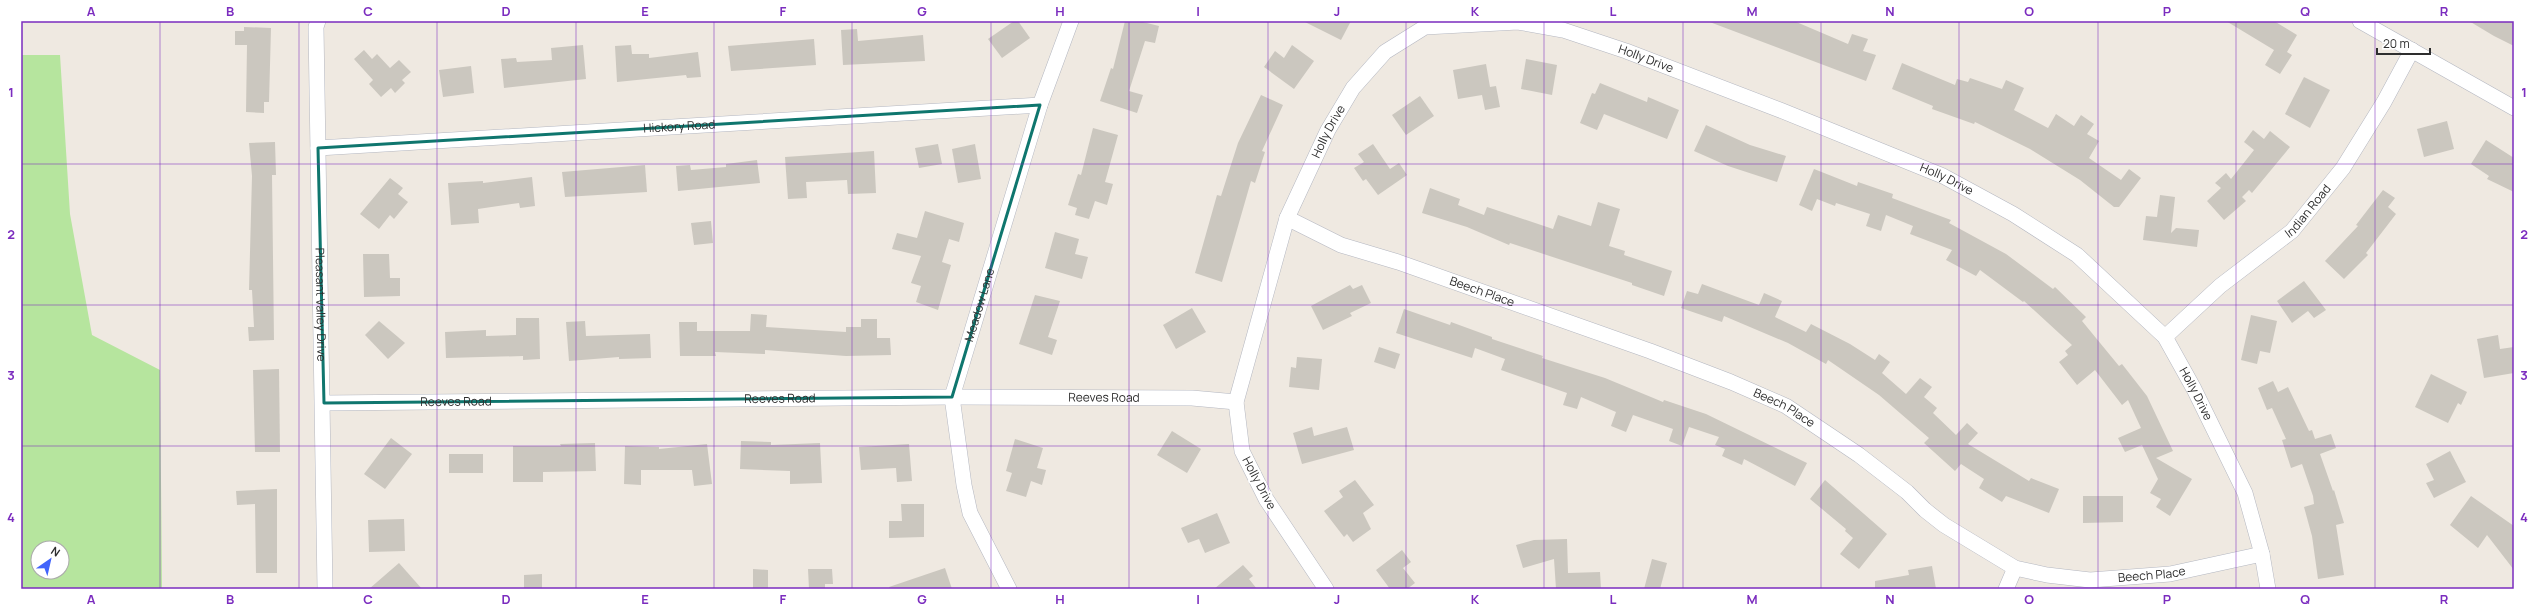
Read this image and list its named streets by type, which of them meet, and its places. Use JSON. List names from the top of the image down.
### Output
{
  "streets": {
    "street": [
      "Holly Drive",
      "Hickory Road",
      "Indian Road",
      "Beech Place",
      "Pleasant Valley Drive",
      "Meadow Lane",
      "Reeves Road"
    ]
  },
  "crossings": [
    ["Holly Drive", "Indian Road"],
    ["Holly Drive", "Beech Place"],
    ["Holly Drive", "Reeves Road"],
    ["Hickory Road", "Pleasant Valley Drive"],
    ["Hickory Road", "Meadow Lane"],
    ["Pleasant Valley Drive", "Reeves Road"],
    ["Meadow Lane", "Reeves Road"]
  ],
  "scale_bar": "20 m",
  "north": "top right",
  "grid": {
    "columns": [
      "A",
      "B",
      "C",
      "D",
      "E",
      "F",
      "G",
      "H",
      "I",
      "J",
      "K",
      "L",
      "M",
      "N",
      "O",
      "P",
      "Q",
      "R"
    ],
    "rows": [
      "1",
      "2",
      "3",
      "4"
    ]
  }
}
